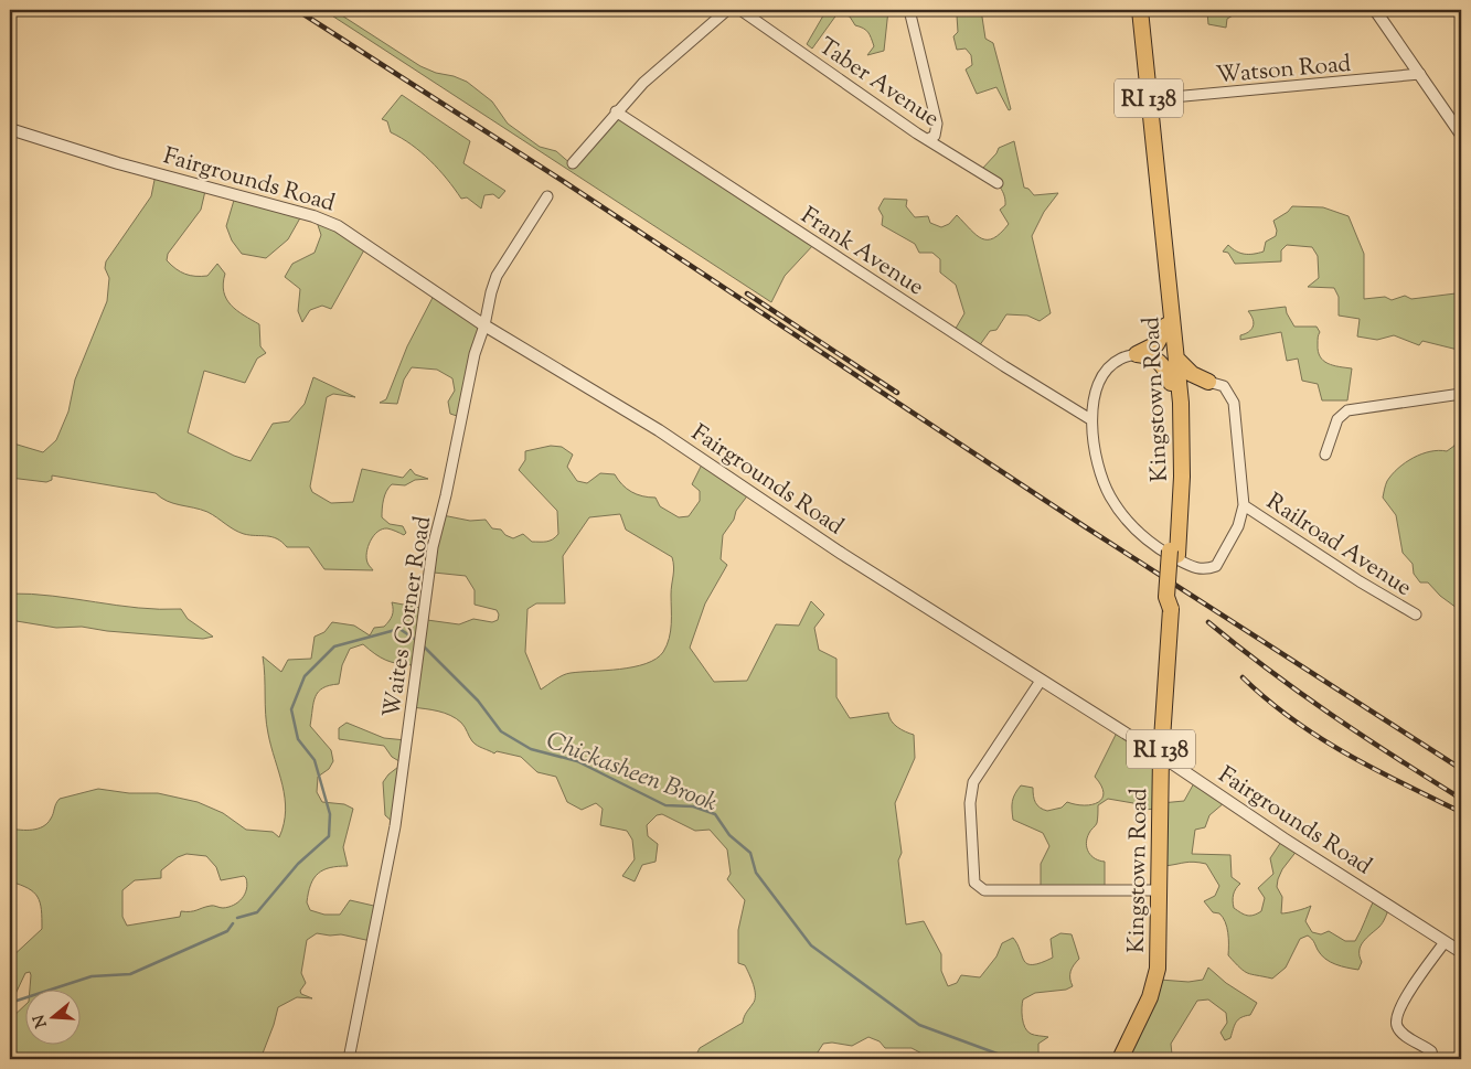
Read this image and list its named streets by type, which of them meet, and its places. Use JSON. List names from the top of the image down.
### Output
{
  "streets": {
    "main road": ["RI 138", "Kingstown Road"],
    "street": [
      "Watson Road",
      "Taber Avenue",
      "Fairgrounds Road",
      "Frank Avenue",
      "Railroad Avenue",
      "Waites Corner Road"
    ]
  },
  "crossings": [
    ["Watson Road", "Kingstown Road"],
    ["Fairgrounds Road", "Kingstown Road"],
    ["Fairgrounds Road", "Waites Corner Road"]
  ],
  "water": ["Chickasheen Brook"],
  "north": "left"
}
